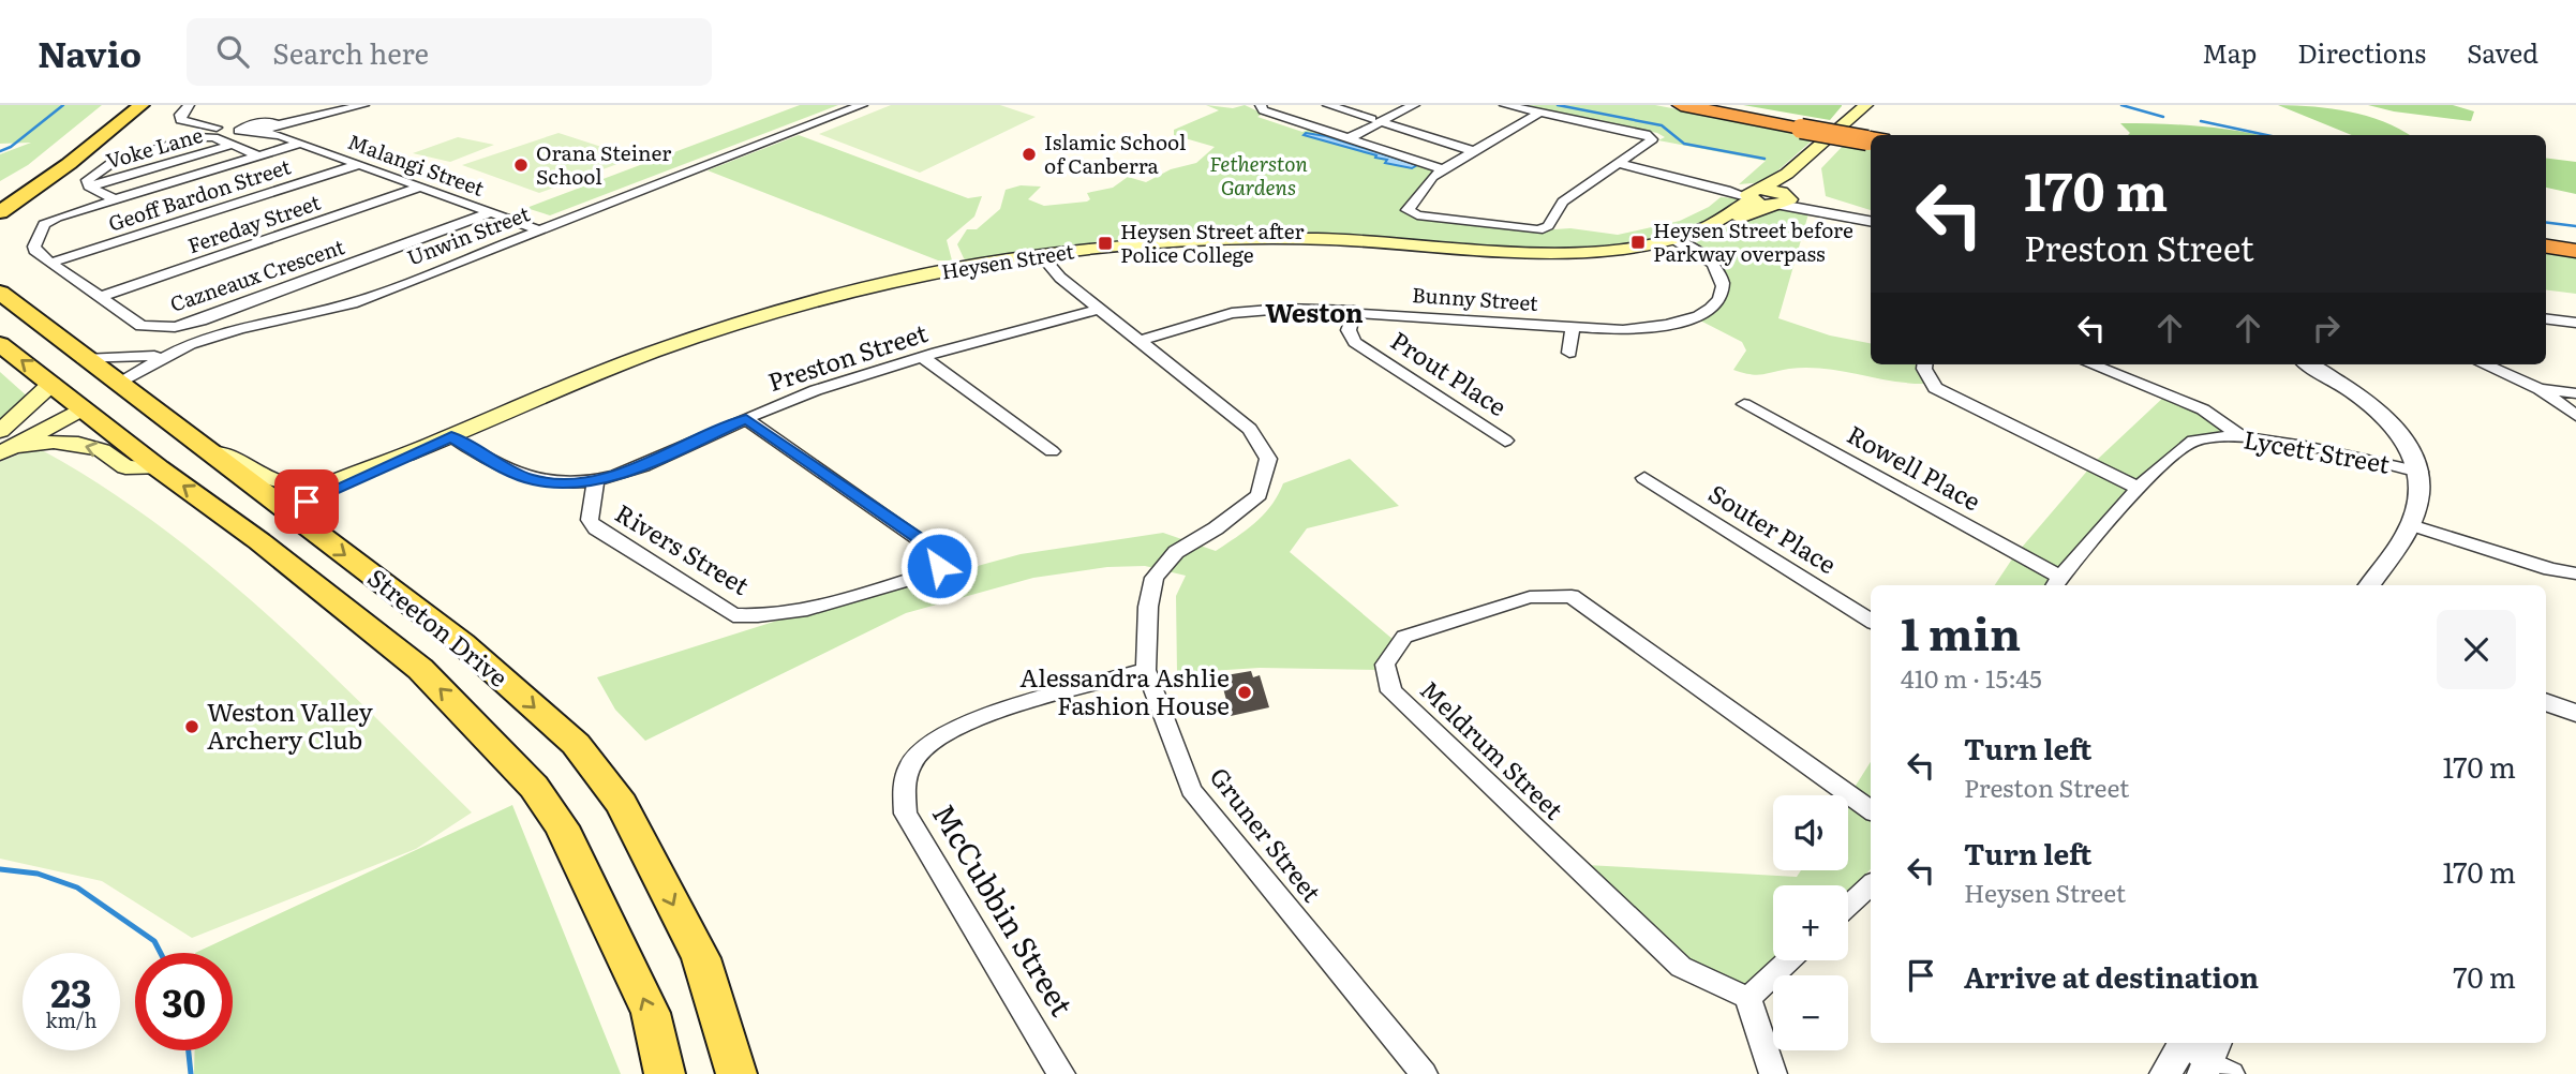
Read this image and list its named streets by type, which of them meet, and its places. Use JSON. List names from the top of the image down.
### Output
{
  "streets": {
    "main road": ["Heysen Street", "Streeton Drive"],
    "street": [
      "Voke Lane",
      "Malangi Street",
      "Geoff Bardon Street",
      "Fereday Street",
      "Unwin Street",
      "Cazneaux Crescent",
      "Bunny Street",
      "Preston Street",
      "Prout Place",
      "Lycett Street",
      "Rowell Place",
      "Souter Place",
      "Rivers Street",
      "Meldrum Street",
      "Gruner Street",
      "McCubbin Street"
    ]
  },
  "crossings": [
    ["Malangi Street", "Geoff Bardon Street"],
    ["Malangi Street", "Fereday Street"],
    ["Malangi Street", "Unwin Street"],
    ["Malangi Street", "Cazneaux Crescent"],
    ["Geoff Bardon Street", "Cazneaux Crescent"],
    ["Fereday Street", "Cazneaux Crescent"],
    ["Unwin Street", "Streeton Drive"],
    ["Heysen Street", "Bunny Street"],
    ["Heysen Street", "Preston Street"],
    ["Heysen Street", "Streeton Drive"],
    ["Heysen Street", "Gruner Street"],
    ["Bunny Street", "Prout Place"],
    ["Bunny Street", "Gruner Street"],
    ["Preston Street", "Rivers Street"],
    ["Preston Street", "Gruner Street"],
    ["Lycett Street", "Rowell Place"],
    ["Gruner Street", "McCubbin Street"]
  ],
  "districts": ["Weston"],
  "parks": ["Fetherston Gardens"],
  "places": {
    "other": [
      "Islamic School of Canberra",
      "Orana Steiner School",
      "Alessandra Ashlie Fashion House",
      "Weston Valley Archery Club"
    ],
    "transit": ["Heysen Street before Parkway overpass", "Heysen Street after Police College"]
  },
  "page": {
    "header": "Navio",
    "search": "Search here",
    "nav": ["Map", "Directions", "Saved"],
    "turn": ["170 m", "Preston Street"],
    "heading": ["1 min", "410 m · 15:45"],
    "list": [
      {
        "name": "Turn left",
        "note": "Preston Street",
        "value": "170 m"
      },
      {
        "name": "Turn left",
        "note": "Heysen Street",
        "value": "170 m"
      },
      {
        "name": "Arrive at destination",
        "value": "70 m"
      }
    ],
    "map_buttons": ["+", "−"],
    "speed": "23 km/h",
    "limit": "30"
  }
}
